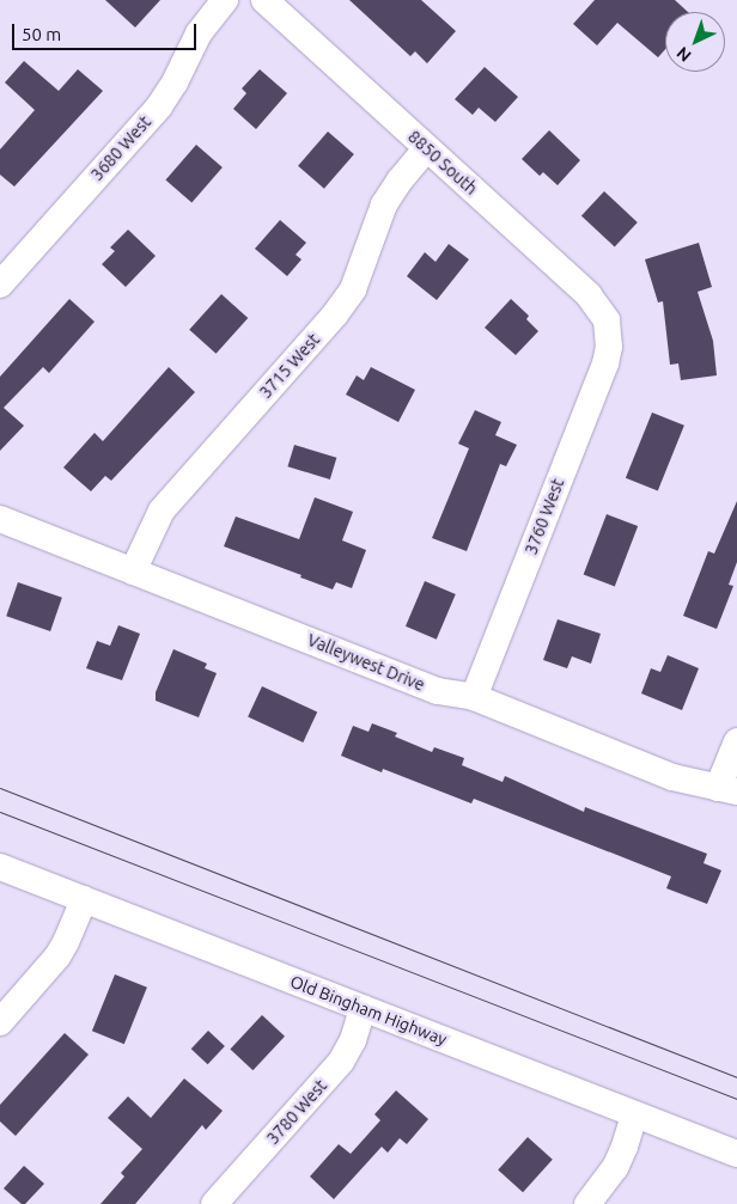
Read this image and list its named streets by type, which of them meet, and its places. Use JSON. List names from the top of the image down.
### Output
{
  "streets": {
    "street": [
      "3680 West",
      "8850 South",
      "3715 West",
      "3760 West",
      "Valleywest Drive",
      "Old Bingham Highway",
      "3780 West"
    ]
  },
  "crossings": [
    ["8850 South", "3715 West"],
    ["8850 South", "3760 West"],
    ["3715 West", "Valleywest Drive"],
    ["3760 West", "Valleywest Drive"],
    ["Old Bingham Highway", "3780 West"]
  ],
  "scale_bar": "50 m",
  "north": "bottom left"
}
